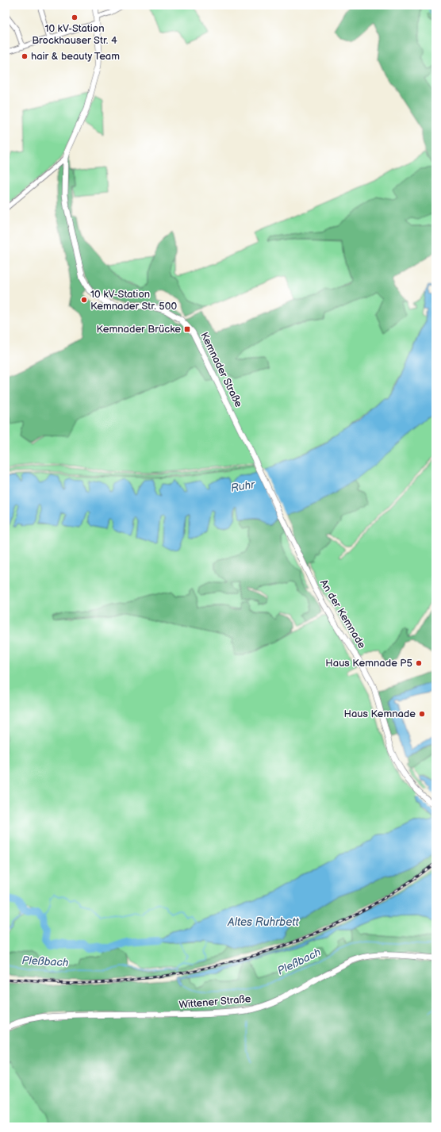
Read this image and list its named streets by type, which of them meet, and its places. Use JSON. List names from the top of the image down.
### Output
{
  "streets": {
    "main road": ["Kemnader Straße", "An der Kemnade", "Wittener Straße"]
  },
  "crossings": [
    ["Kemnader Straße", "An der Kemnade"]
  ],
  "water": ["Ruhr", "Altes Ruhrbett", "Pleßbach"],
  "places": {
    "other": [
      "10 kV-Station Brockhauser Str. 4",
      "hair & beauty Team",
      "10 kV-Station Kemnader Str. 500",
      "Haus Kemnade P5",
      "Haus Kemnade"
    ],
    "transit": ["Kemnader Brücke"]
  }
}
